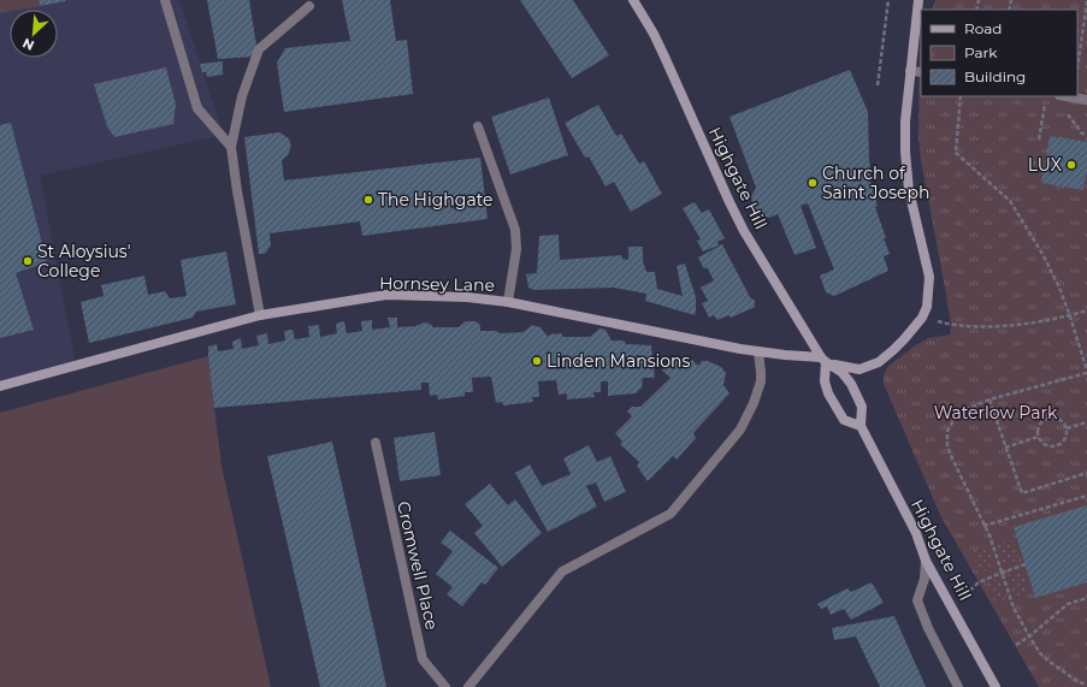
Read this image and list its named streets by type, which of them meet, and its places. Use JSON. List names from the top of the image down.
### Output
{
  "streets": {
    "main road": ["Highgate Hill", "Hornsey Lane"],
    "street": ["Cromwell Place"]
  },
  "crossings": [
    ["Highgate Hill", "Hornsey Lane"]
  ],
  "parks": ["Waterlow Park"],
  "places": [
    "LUX",
    "Church of Saint Joseph",
    "The Highgate",
    "St Aloysius' College",
    "Linden Mansions"
  ],
  "legend": ["Road", "Park", "Building"],
  "north": "bottom left"
}
